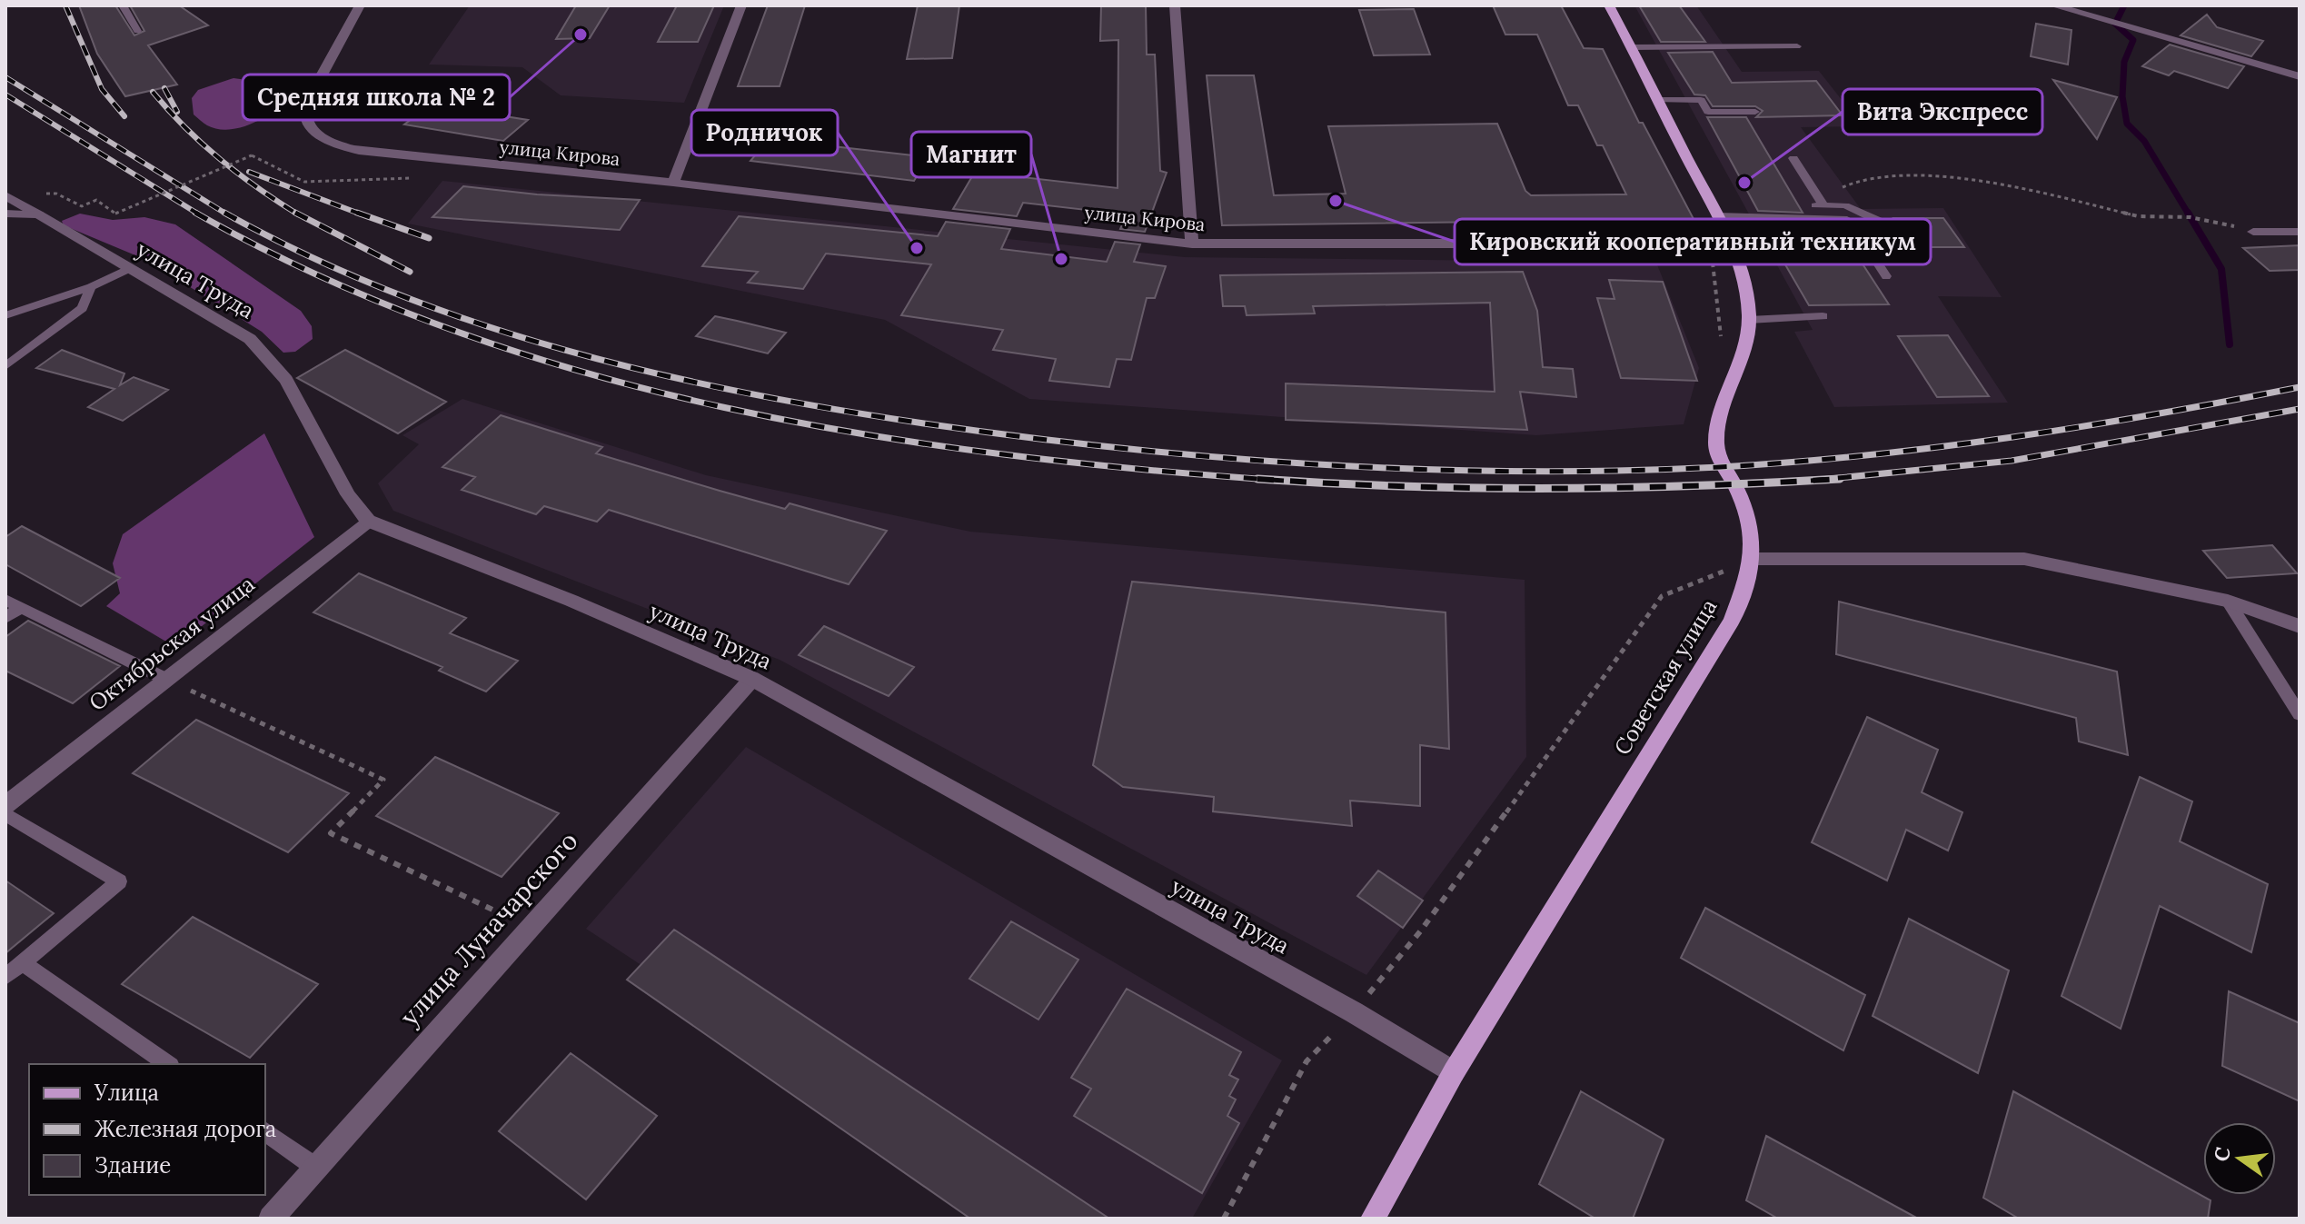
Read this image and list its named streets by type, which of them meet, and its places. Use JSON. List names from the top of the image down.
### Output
{
  "streets": {
    "main road": ["Советская улица"],
    "street": [
      "улица Кирова",
      "улица Труда",
      "Октябрьская улица",
      "улица Луначарского"
    ]
  },
  "crossings": [
    ["улица Кирова", "Советская улица"],
    ["улица Труда", "Октябрьская улица"],
    ["улица Труда", "Советская улица"],
    ["улица Труда", "улица Луначарского"]
  ],
  "places": [
    "Средняя школа № 2",
    "Вита Экспресс",
    "Кировский кооперативный техникум",
    "Родничок",
    "Магнит"
  ],
  "legend": ["Улица", "Железная дорога", "Здание"],
  "north": "left"
}
